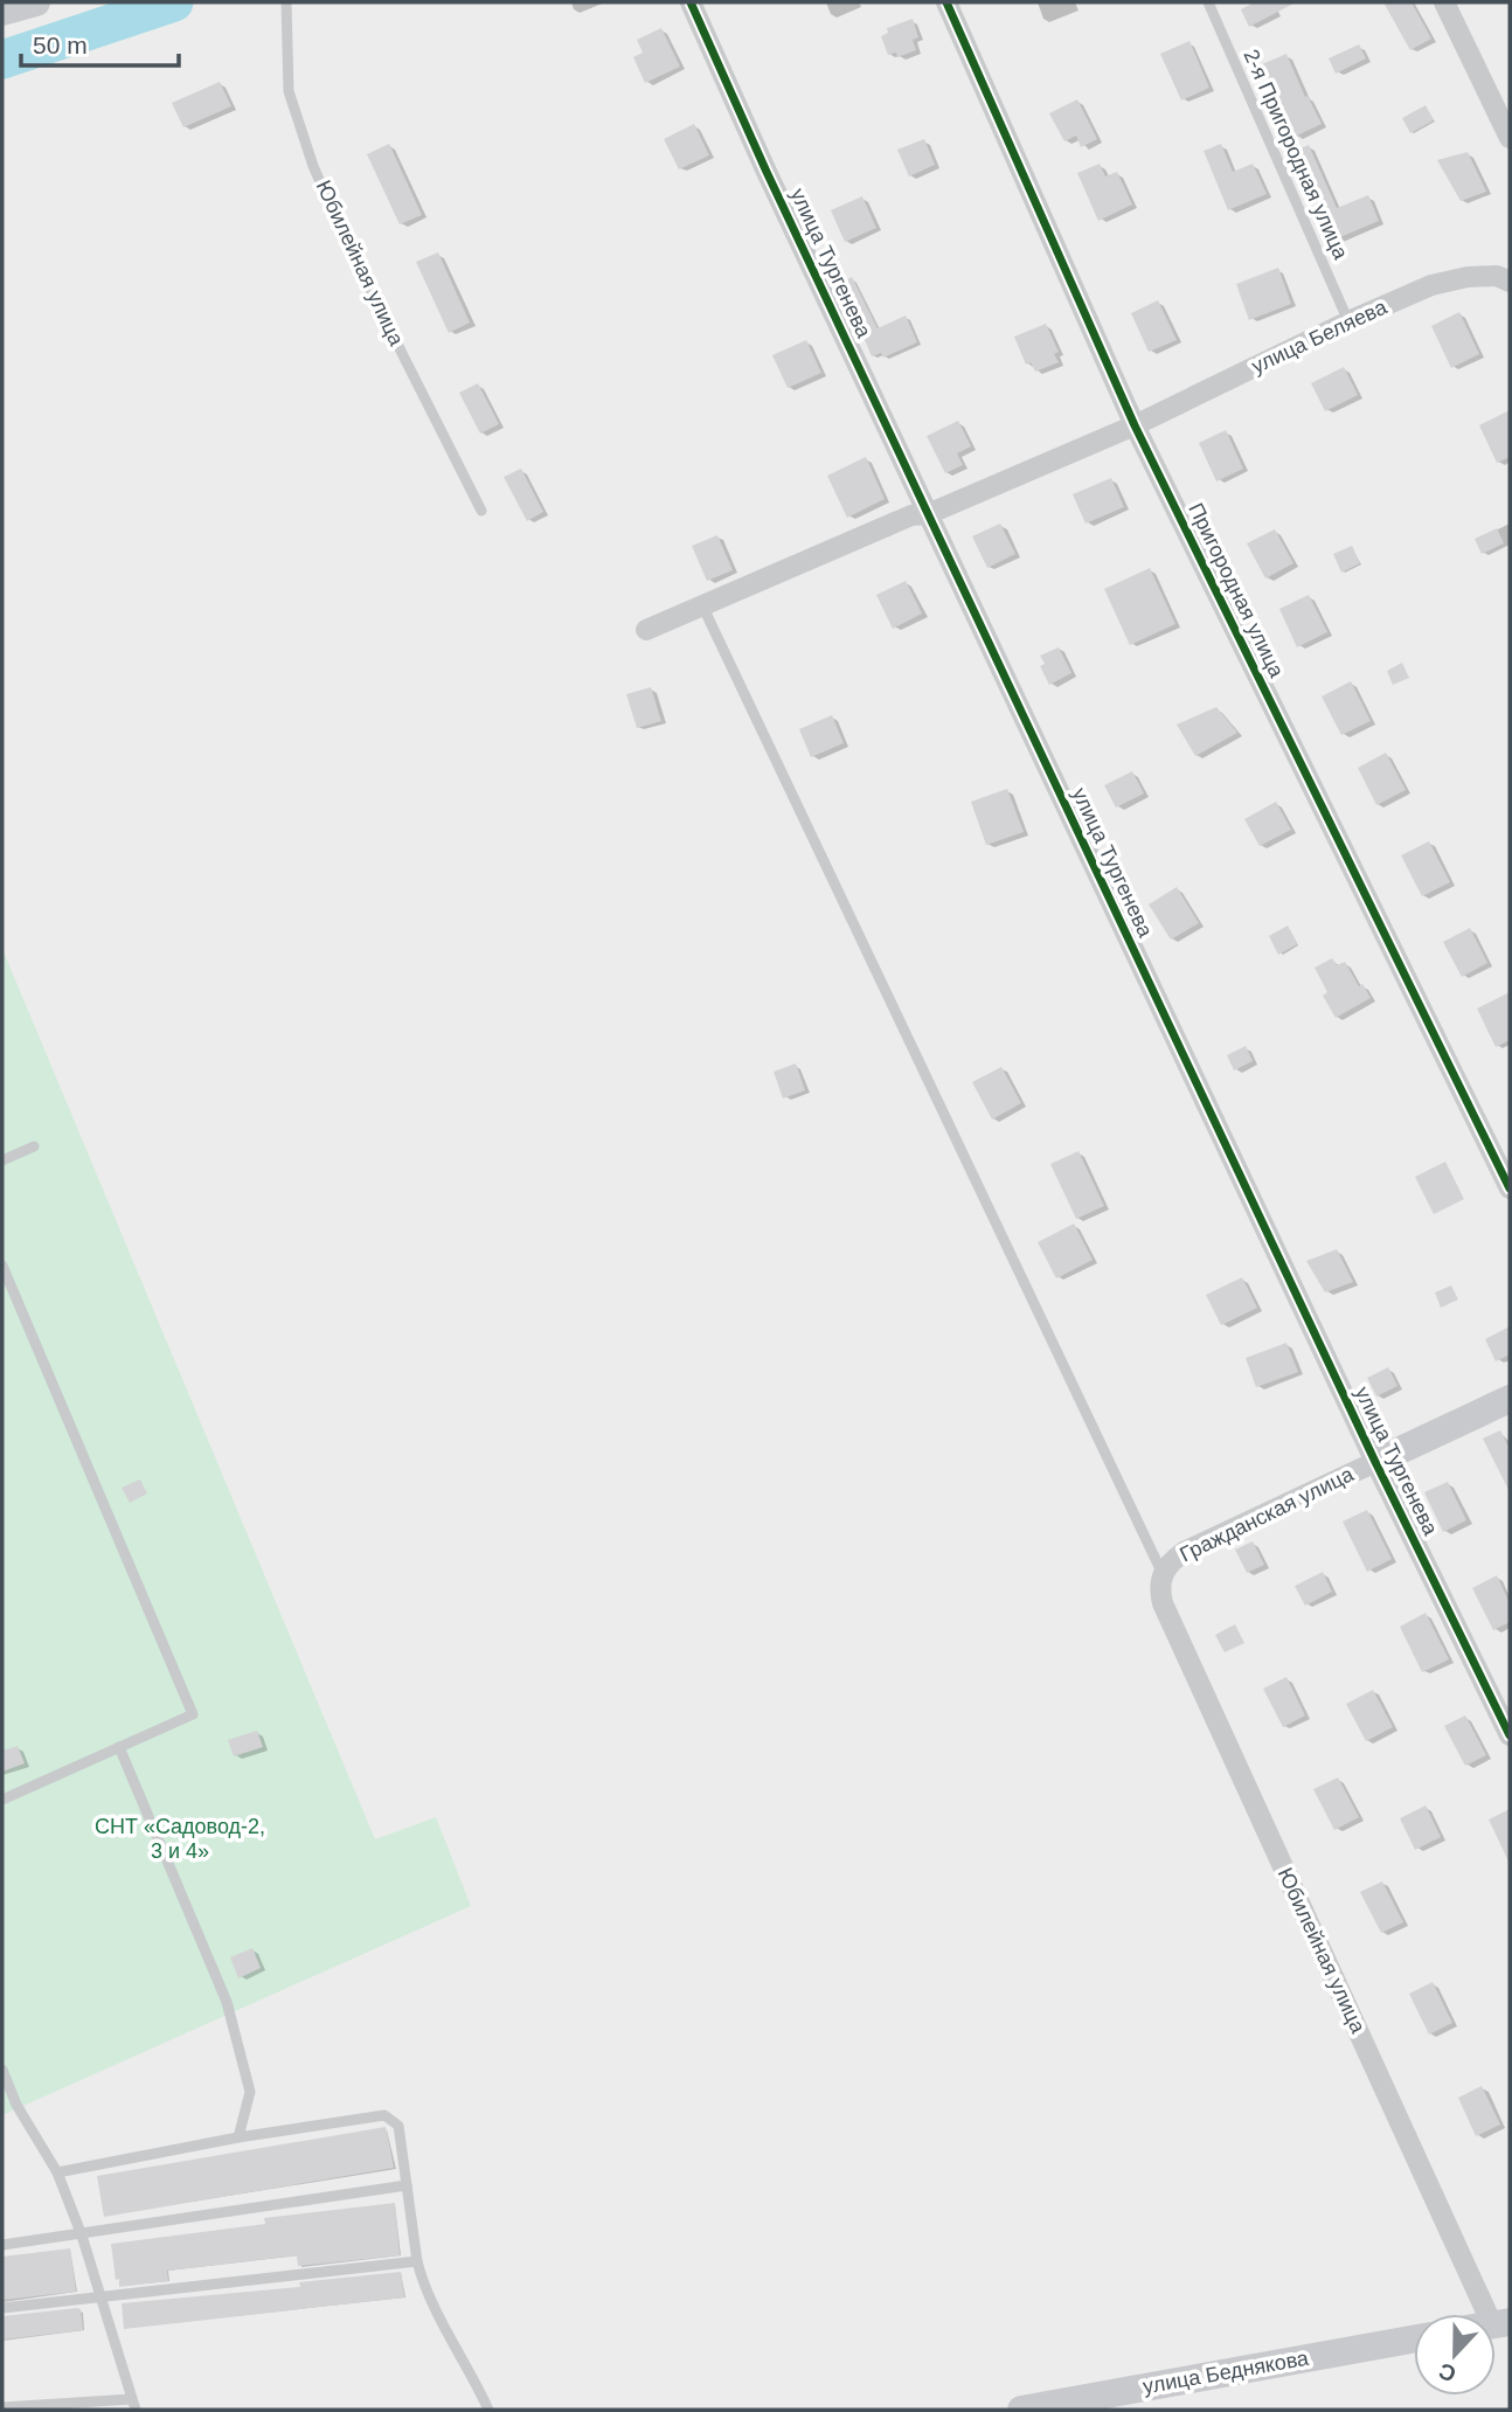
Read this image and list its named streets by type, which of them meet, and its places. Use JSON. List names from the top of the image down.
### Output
{
  "streets": {
    "street": [
      "Юбилейная улица",
      "улица Тургенева",
      "улица Беляева",
      "Пригородная улица",
      "Гражданская улица",
      "улица Беднякова"
    ],
    "lane": ["2-я Пригородная улица"]
  },
  "crossings": [
    ["2-я Пригородная улица", "улица Беляева"],
    ["Юбилейная улица", "Гражданская улица"],
    ["улица Тургенева", "улица Беляева"],
    ["улица Тургенева", "Гражданская улица"],
    ["улица Беляева", "Пригородная улица"]
  ],
  "parks": ["СНТ «Садовод-2, 3 и 4»"],
  "scale_bar": "50 m",
  "north": "bottom"
}
